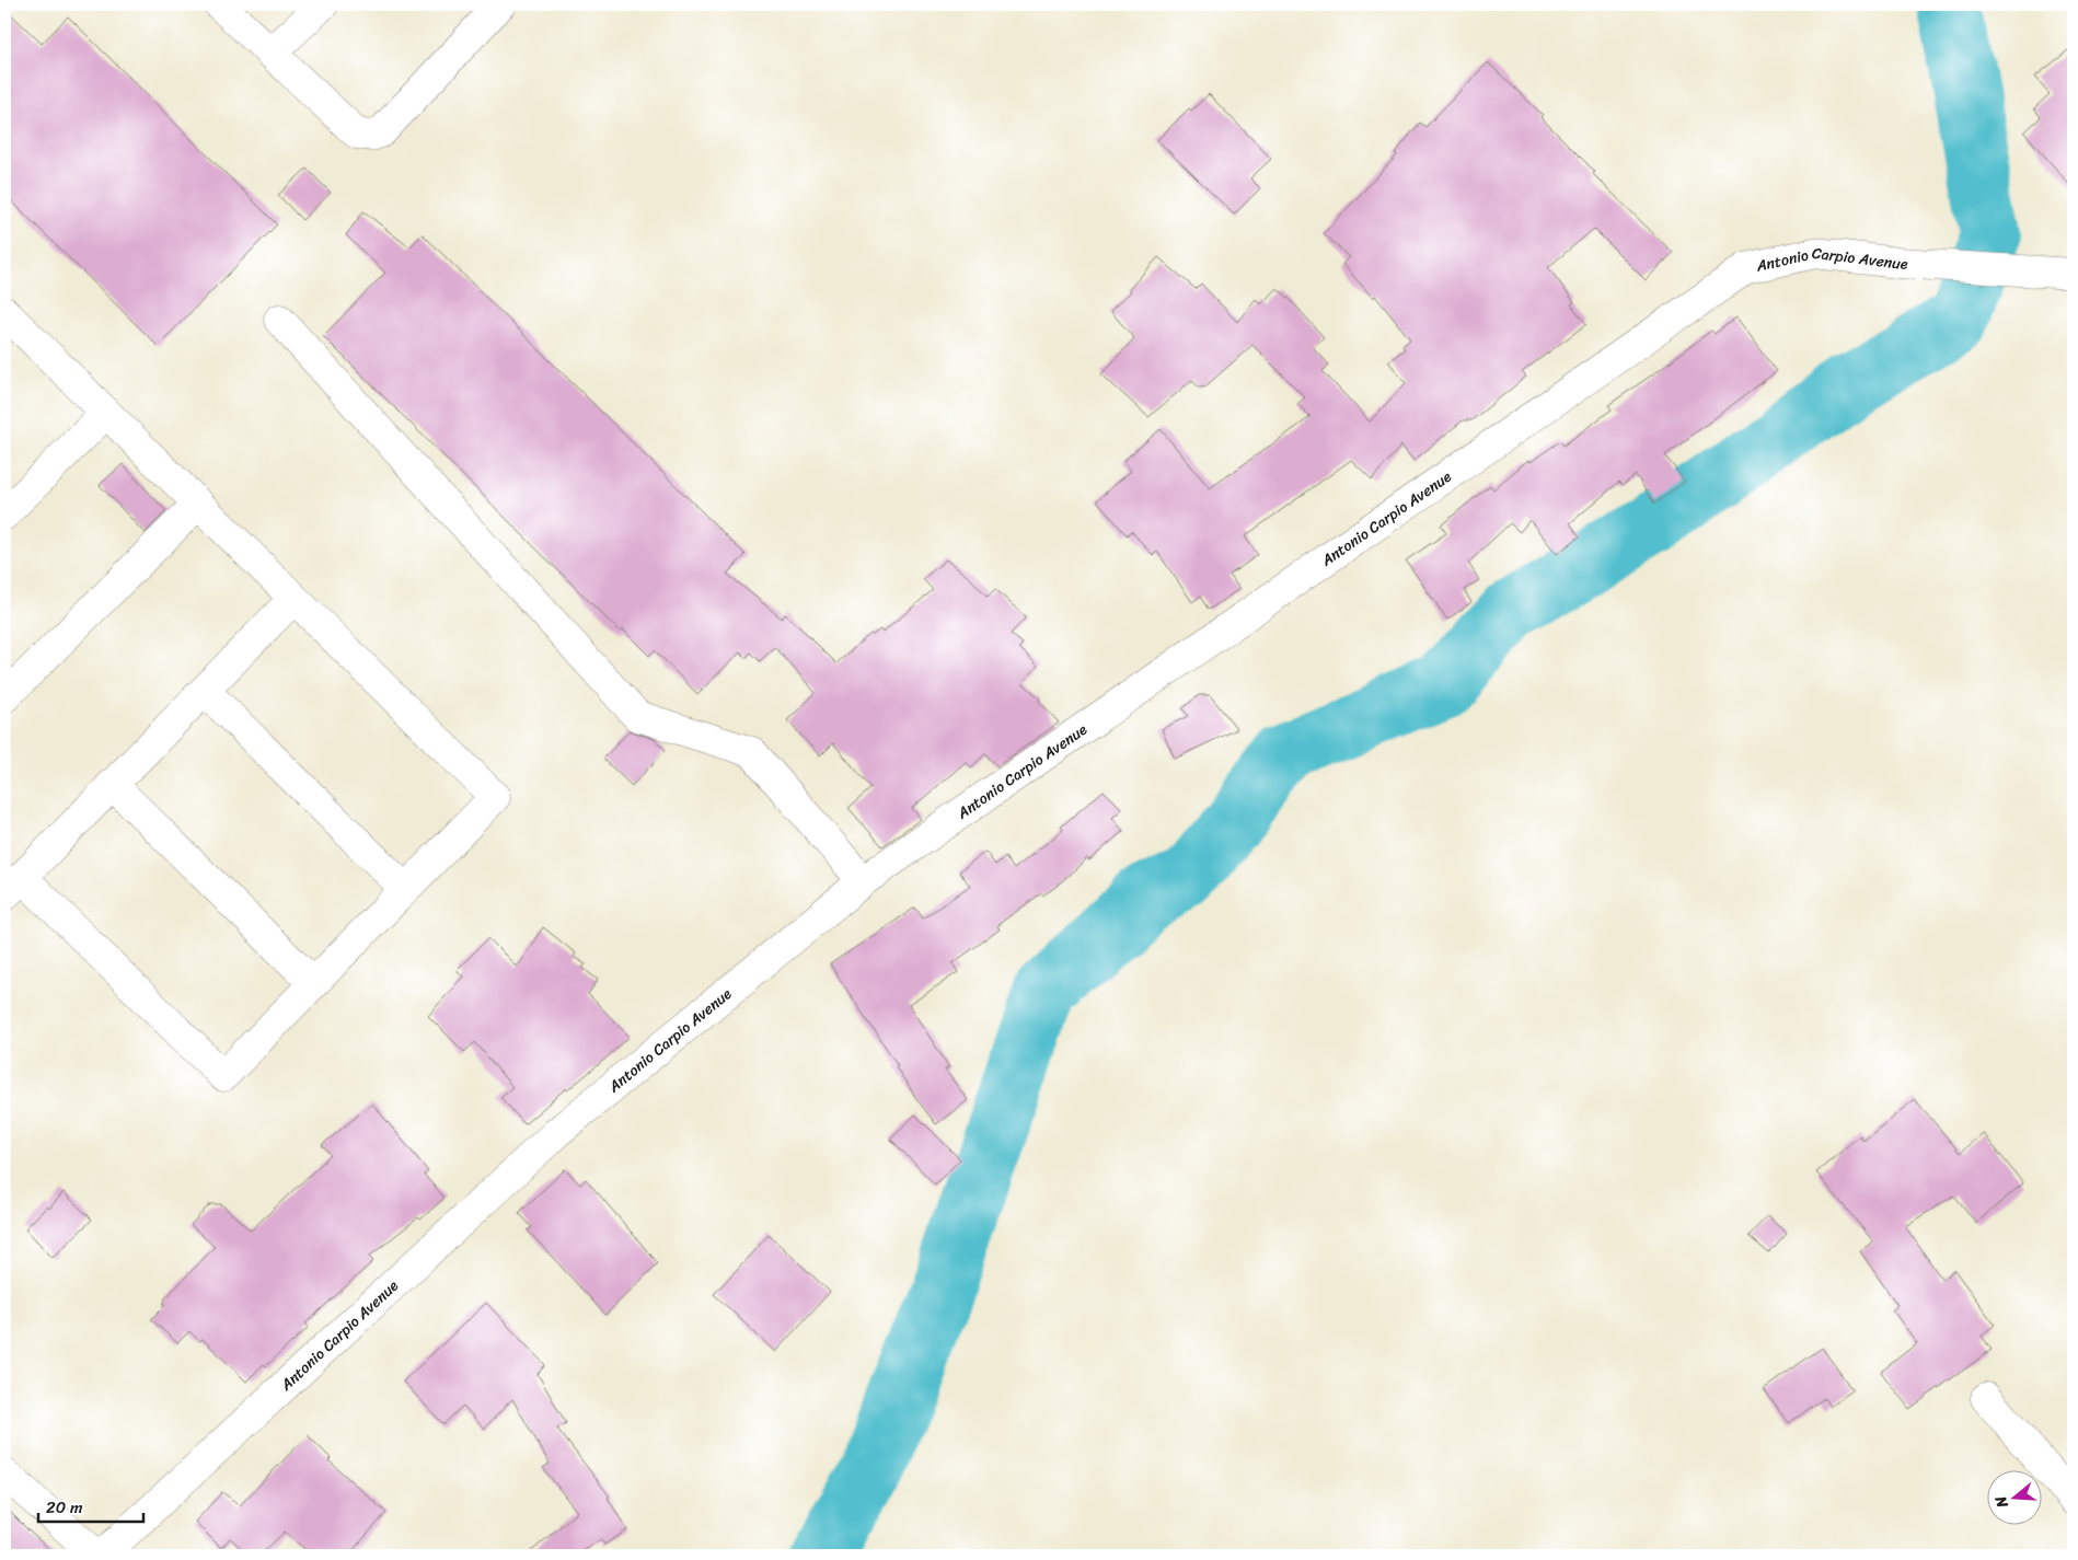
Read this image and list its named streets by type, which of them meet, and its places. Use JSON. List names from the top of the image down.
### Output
{
  "streets": {
    "street": ["Antonio Carpio Avenue"]
  },
  "scale_bar": "20 m",
  "north": "left"
}
